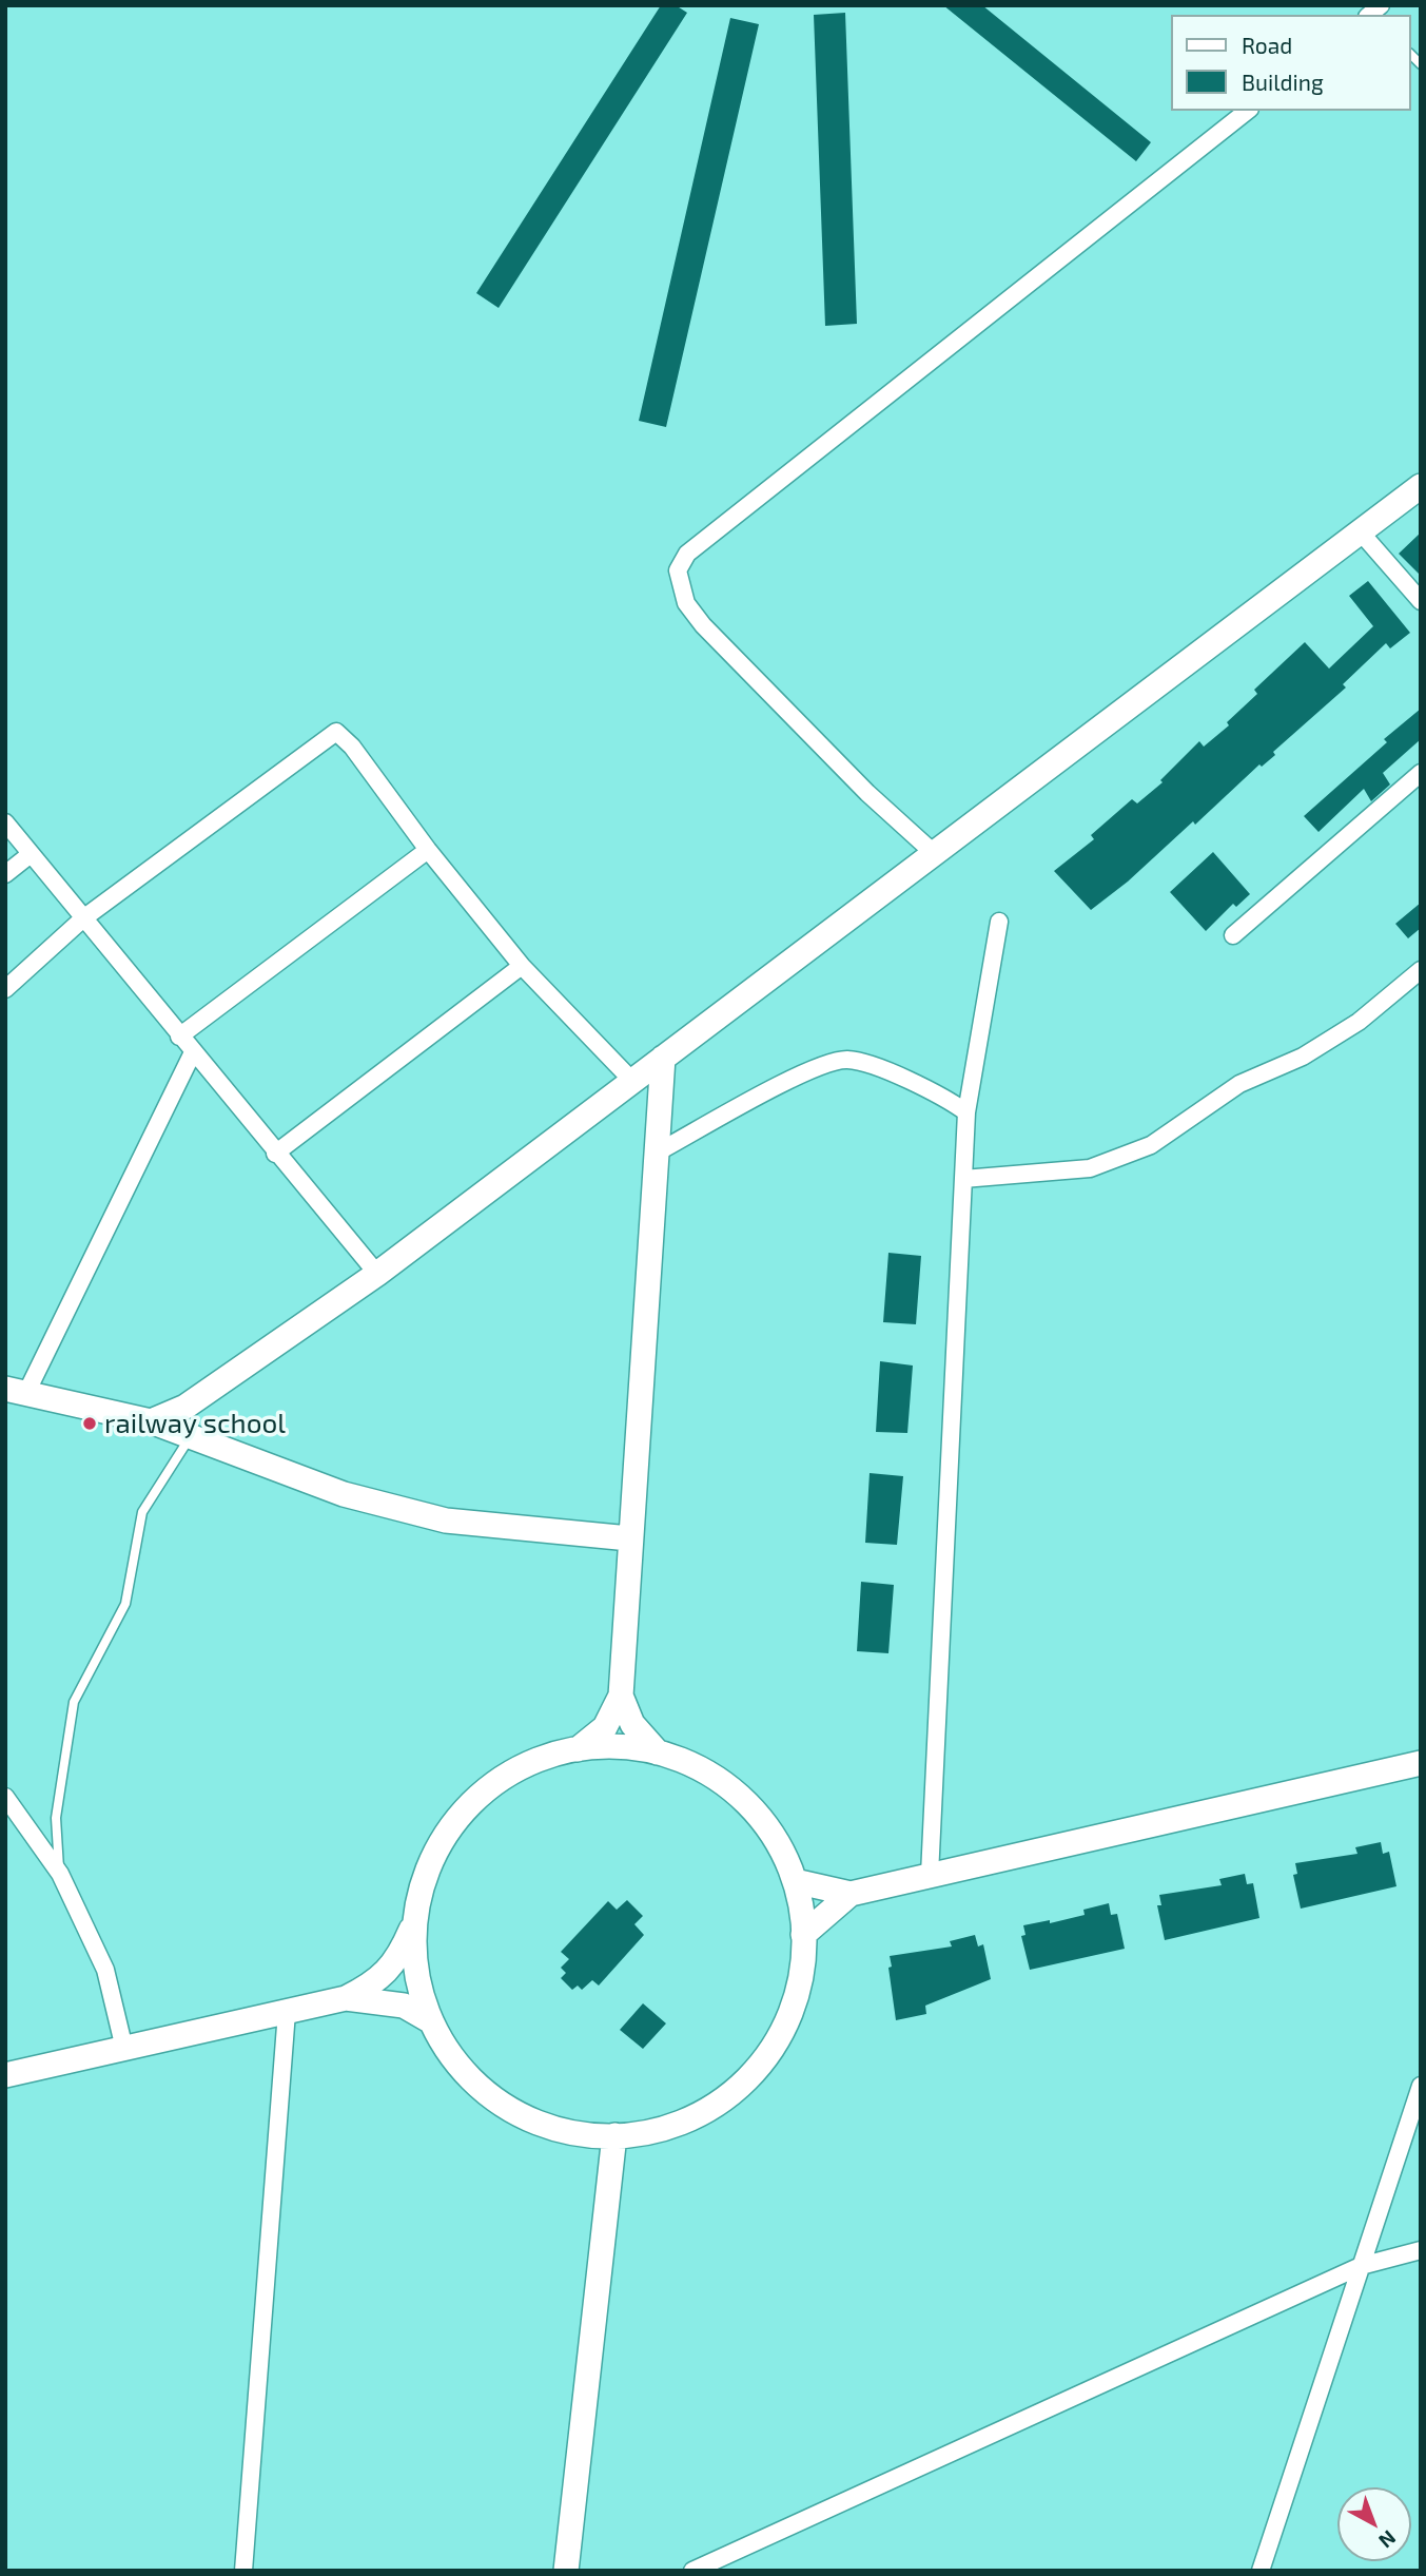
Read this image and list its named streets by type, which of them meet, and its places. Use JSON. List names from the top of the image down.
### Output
{
  "places": ["railway school"],
  "legend": ["Road", "Building"],
  "north": "bottom right"
}
